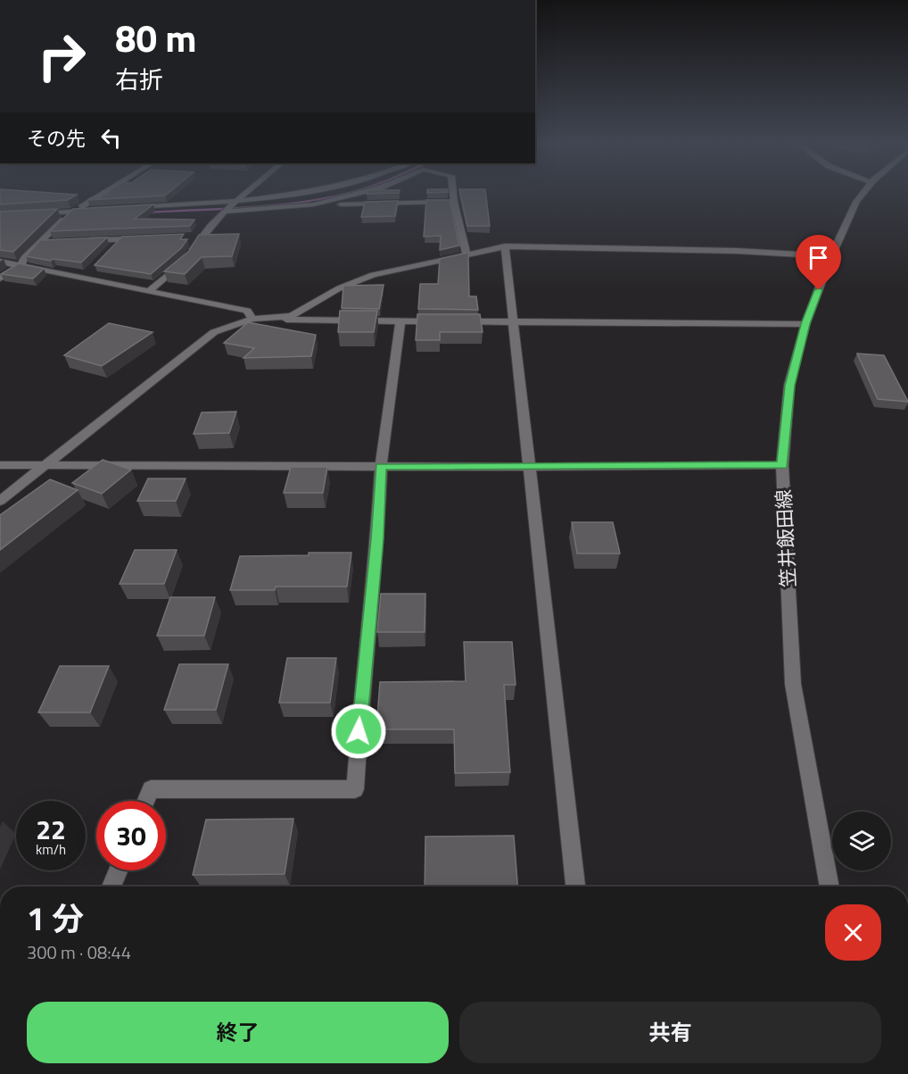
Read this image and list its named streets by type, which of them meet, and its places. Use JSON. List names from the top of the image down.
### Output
{
  "streets": {
    "street": ["笠井飯田線"]
  },
  "page": {
    "turn": ["80 m", "右折"],
    "then": "その先",
    "speed": "22 km/h",
    "limit": "30",
    "heading": ["1 分", "300 m · 08:44"],
    "buttons": ["終了", "共有"]
  }
}
